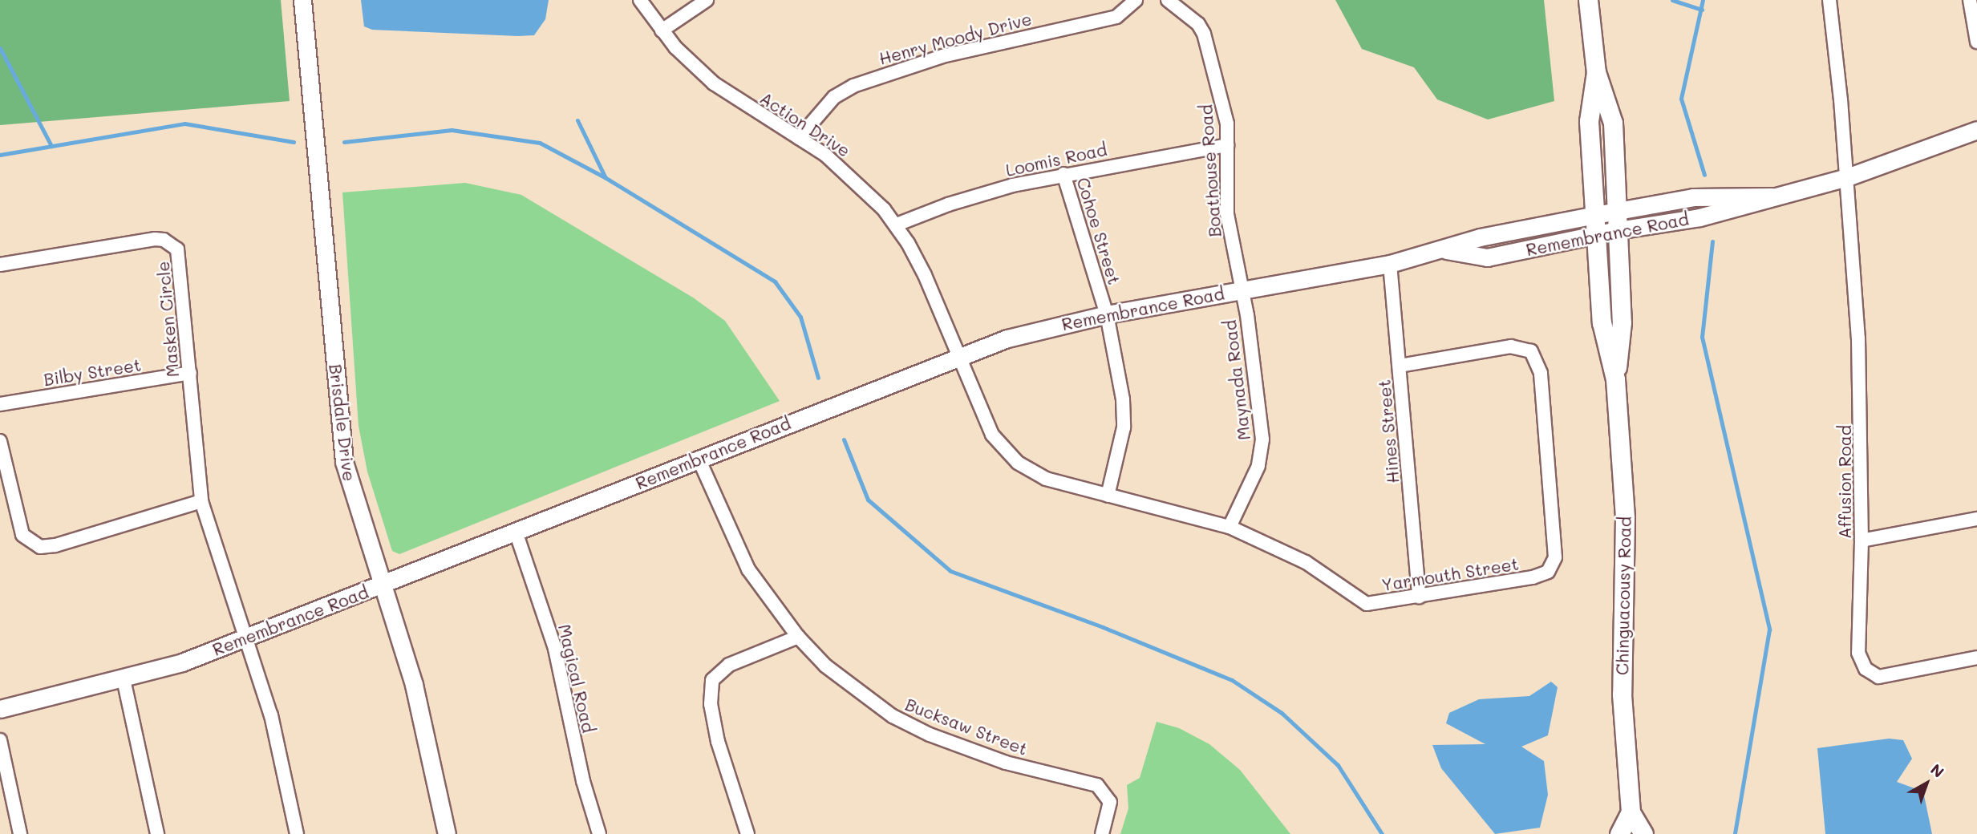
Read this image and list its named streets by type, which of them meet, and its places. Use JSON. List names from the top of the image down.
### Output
{
  "streets": {
    "main road": ["Chinguacousy Road"],
    "street": [
      "Henry Moody Drive",
      "Action Drive",
      "Loomis Road",
      "Boathouse Road",
      "Cohoe Street",
      "Remembrance Road",
      "Masken Circle",
      "Bilby Street",
      "Maynada Road",
      "Brisdale Drive",
      "Hines Street",
      "Affusion Road",
      "Yarmouth Street",
      "Magical Road",
      "Bucksaw Street"
    ]
  },
  "crossings": [
    ["Henry Moody Drive", "Action Drive"],
    ["Action Drive", "Loomis Road"],
    ["Action Drive", "Remembrance Road"],
    ["Action Drive", "Yarmouth Street"],
    ["Loomis Road", "Boathouse Road"],
    ["Loomis Road", "Cohoe Street"],
    ["Boathouse Road", "Remembrance Road"],
    ["Boathouse Road", "Maynada Road"],
    ["Cohoe Street", "Remembrance Road"],
    ["Cohoe Street", "Yarmouth Street"],
    ["Remembrance Road", "Masken Circle"],
    ["Remembrance Road", "Maynada Road"],
    ["Remembrance Road", "Brisdale Drive"],
    ["Remembrance Road", "Hines Street"],
    ["Remembrance Road", "Affusion Road"],
    ["Remembrance Road", "Yarmouth Street"],
    ["Remembrance Road", "Chinguacousy Road"],
    ["Remembrance Road", "Magical Road"],
    ["Remembrance Road", "Bucksaw Street"],
    ["Masken Circle", "Bilby Street"],
    ["Maynada Road", "Yarmouth Street"],
    ["Hines Street", "Yarmouth Street"]
  ],
  "north": "top right"
}
